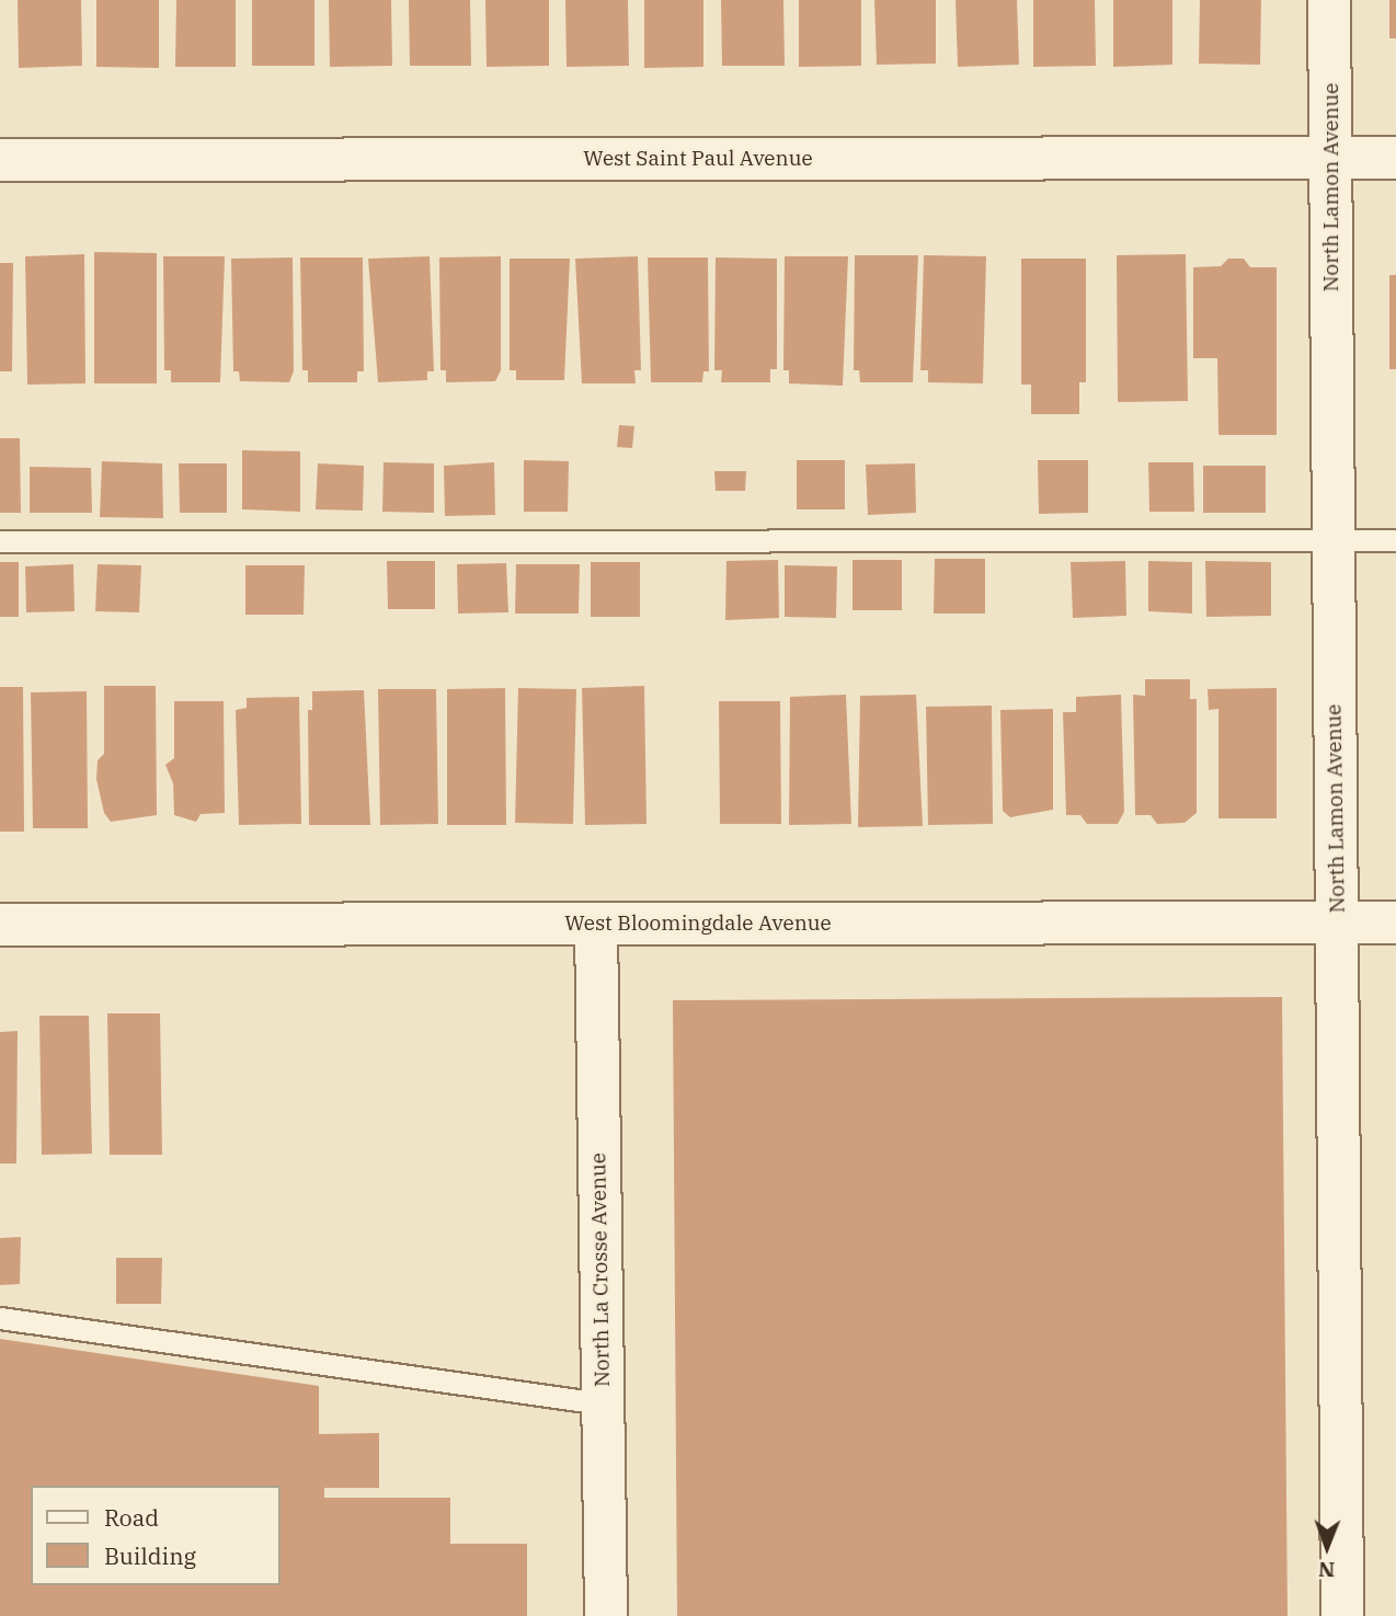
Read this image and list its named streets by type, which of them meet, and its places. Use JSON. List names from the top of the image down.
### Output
{
  "streets": {
    "street": [
      "West Saint Paul Avenue",
      "North Lamon Avenue",
      "West Bloomingdale Avenue",
      "North La Crosse Avenue"
    ]
  },
  "crossings": [
    ["West Saint Paul Avenue", "North Lamon Avenue"],
    ["North Lamon Avenue", "West Bloomingdale Avenue"],
    ["West Bloomingdale Avenue", "North La Crosse Avenue"]
  ],
  "legend": ["Road", "Building"],
  "north": "bottom"
}
